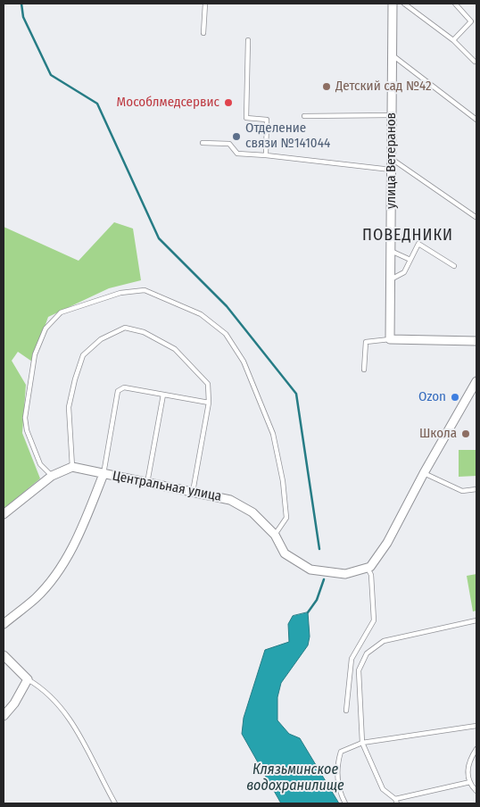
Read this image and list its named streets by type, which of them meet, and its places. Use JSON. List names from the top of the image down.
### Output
{
  "streets": {
    "street": ["улица Ветеранов", "Центральная улица"]
  },
  "districts": ["ПОВЕДНИКИ"],
  "water": ["Клязьминское водохранилище"],
  "places": [
    "Детский сад №42",
    "Мособлмедсервис",
    "Отделение связи №141044",
    "Ozon",
    "Школа"
  ]
}
